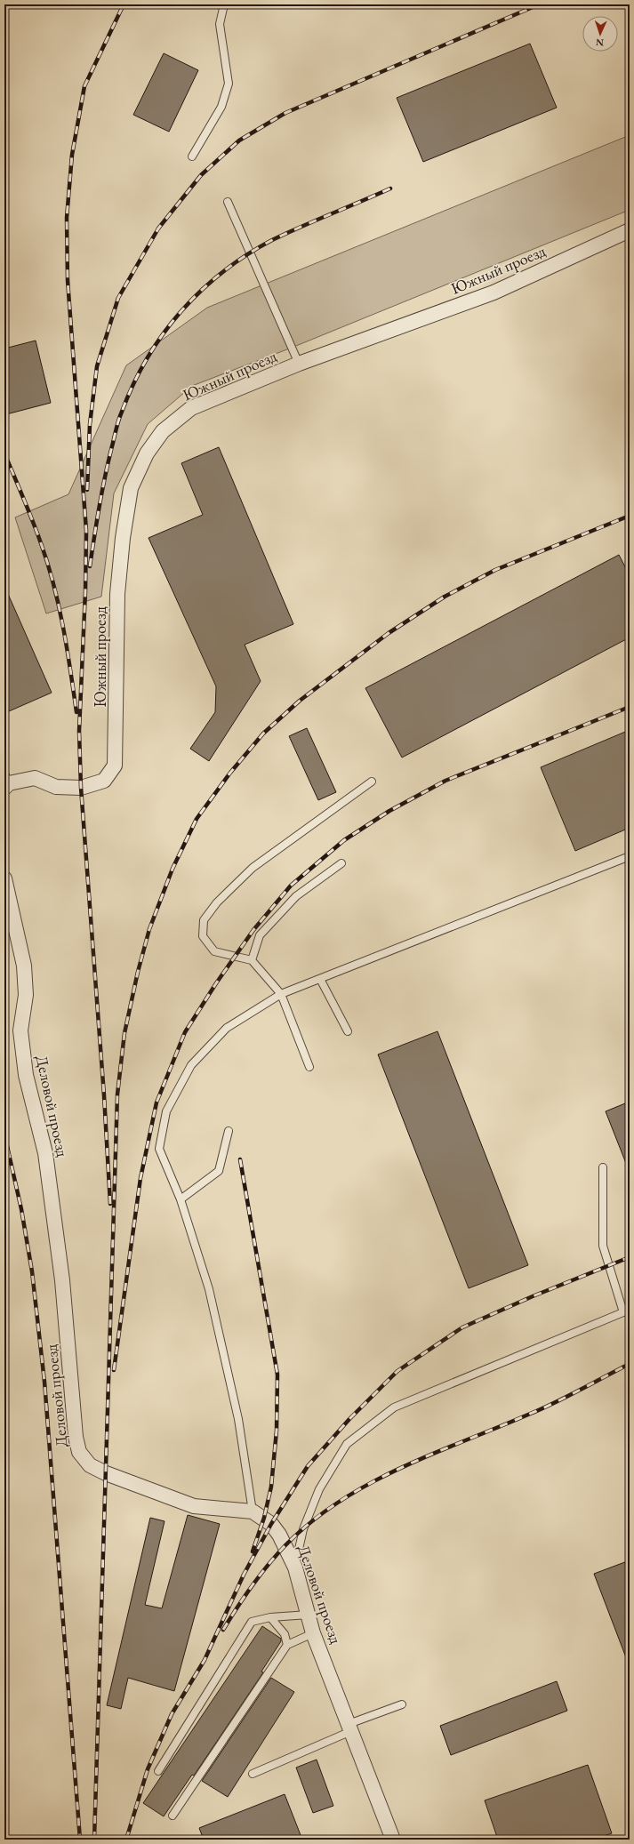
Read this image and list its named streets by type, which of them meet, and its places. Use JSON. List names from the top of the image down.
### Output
{
  "streets": {
    "street": ["Южный проезд", "Деловой проезд"]
  },
  "north": "bottom"
}
